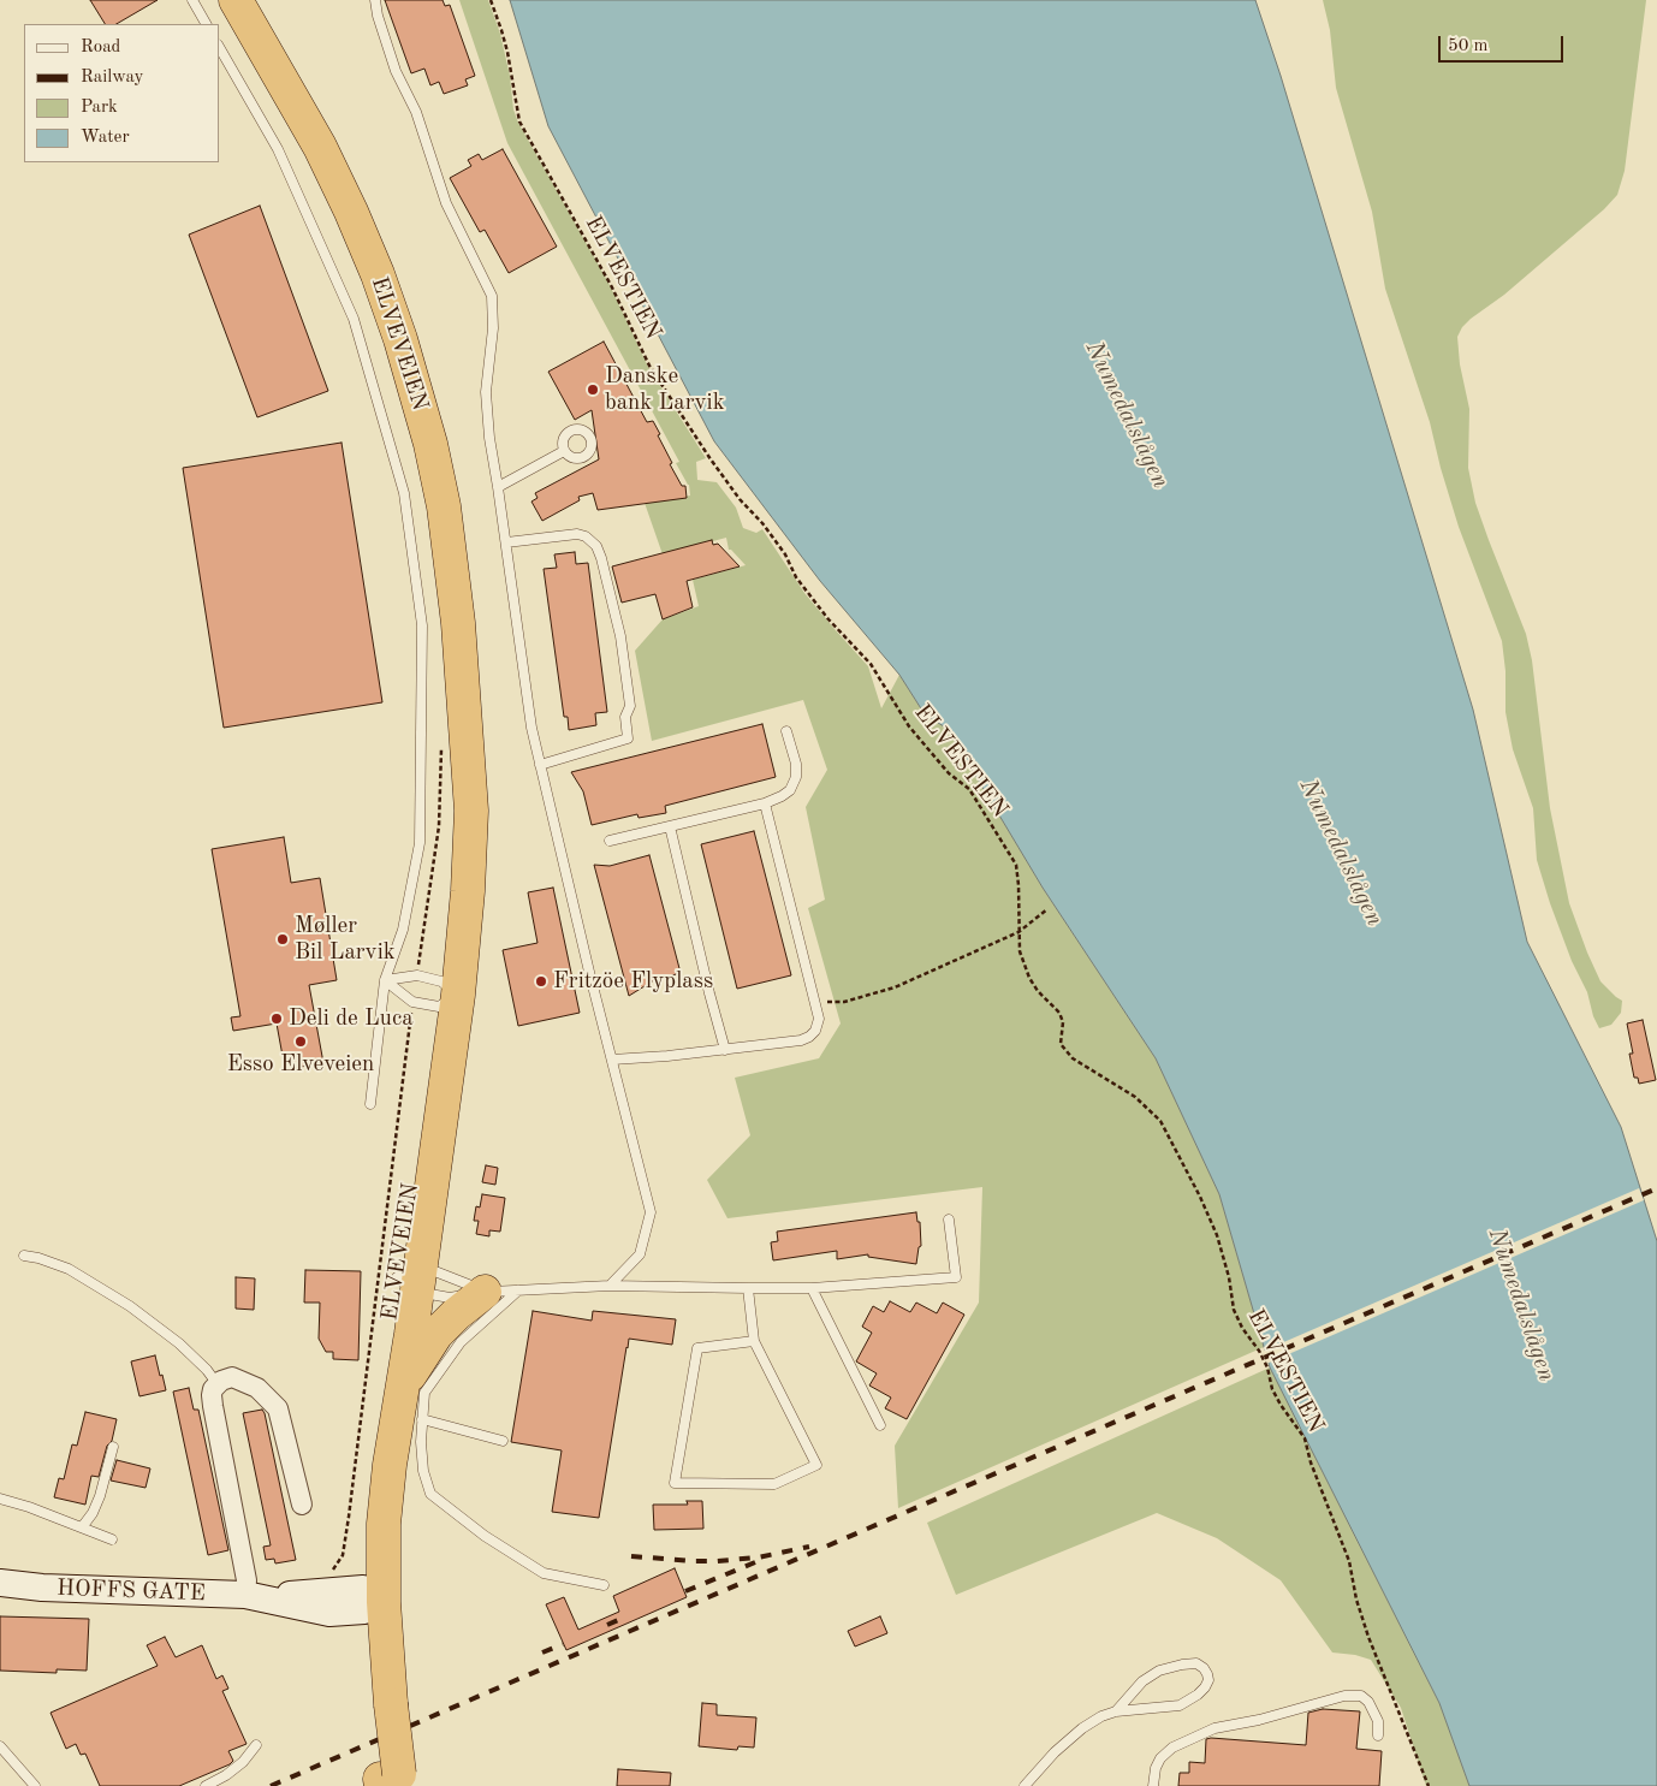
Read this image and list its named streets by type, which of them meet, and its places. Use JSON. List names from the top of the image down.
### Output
{
  "streets": {
    "highway": ["ELVEVEIEN"],
    "main road": ["HOFFS GATE"],
    "path": ["ELVESTIEN"]
  },
  "crossings": [
    ["ELVEVEIEN", "HOFFS GATE"]
  ],
  "water": ["Numedalslågen"],
  "places": [
    "Danske bank Larvik",
    "Møller Bil Larvik",
    "Fritzöe Flyplass",
    "Deli de Luca",
    "Esso Elveveien"
  ],
  "legend": [
    "Road",
    "Railway",
    "Park",
    "Water"
  ],
  "scale_bar": "50 m"
}
